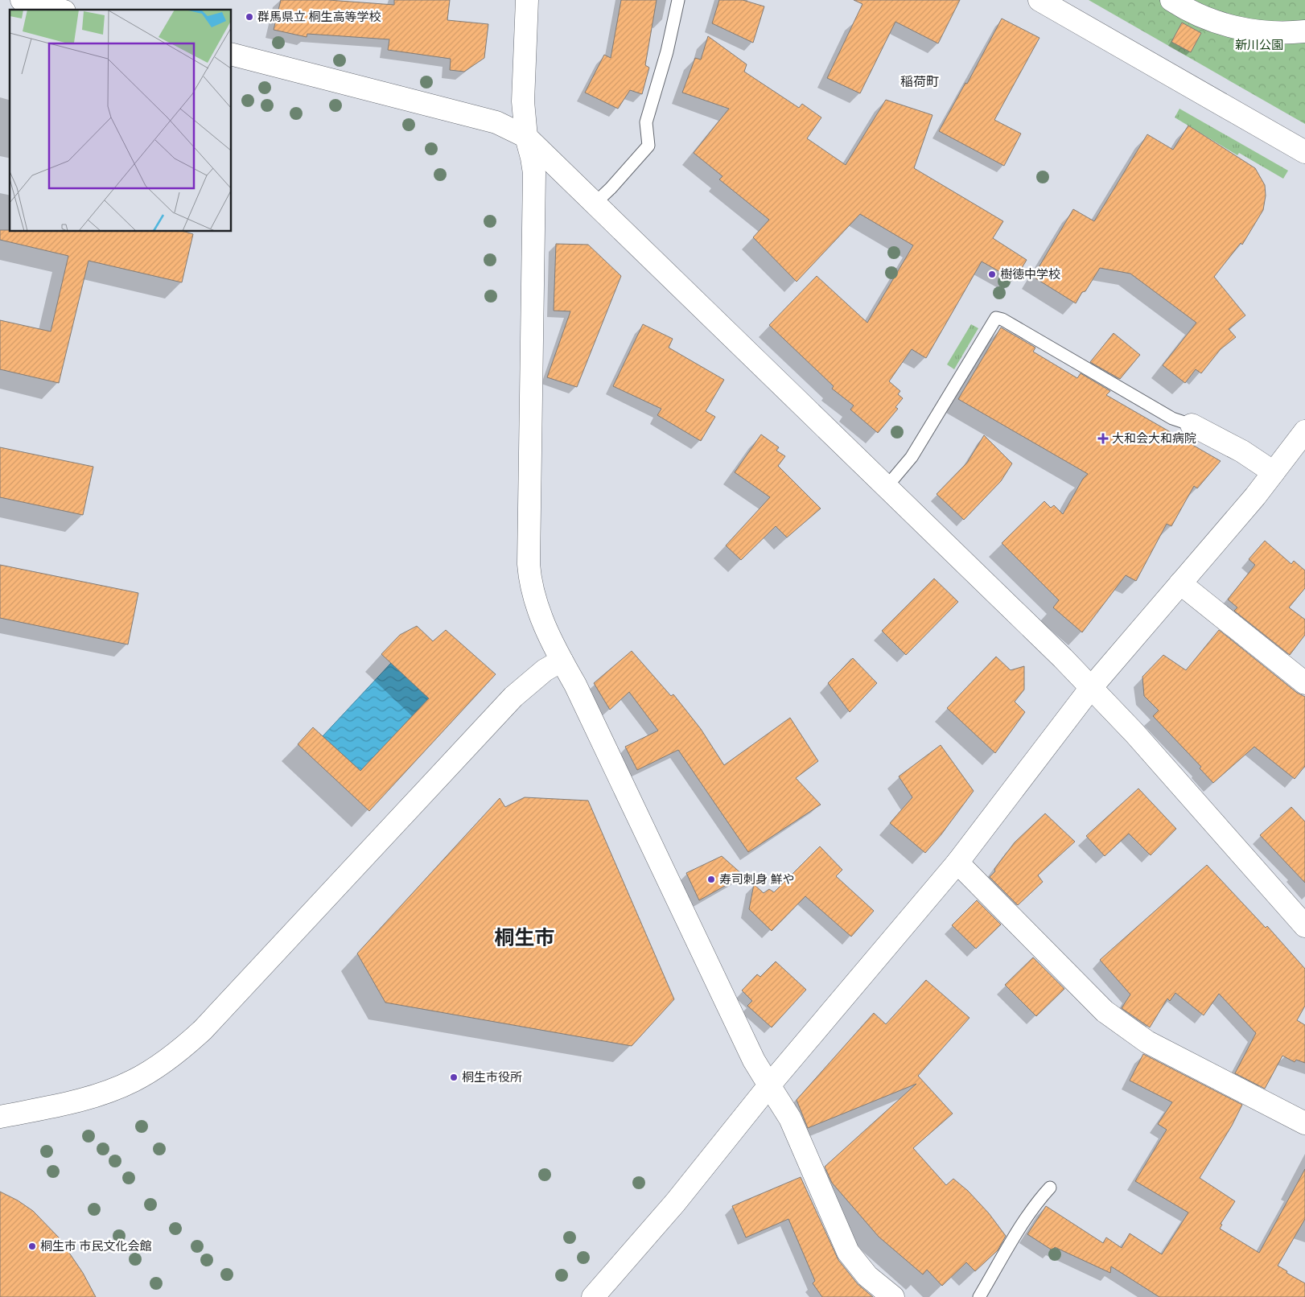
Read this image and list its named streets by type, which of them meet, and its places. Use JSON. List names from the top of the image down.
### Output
{
  "districts": ["稲荷町", "桐生市"],
  "parks": ["新川公園"],
  "places": {
    "other": [
      "群馬県立 桐生高等学校",
      "樹徳中学校",
      "寿司刺身 鮮や",
      "桐生市役所",
      "桐生市 市民文化会館"
    ],
    "health": ["大和会大和病院"]
  }
}
